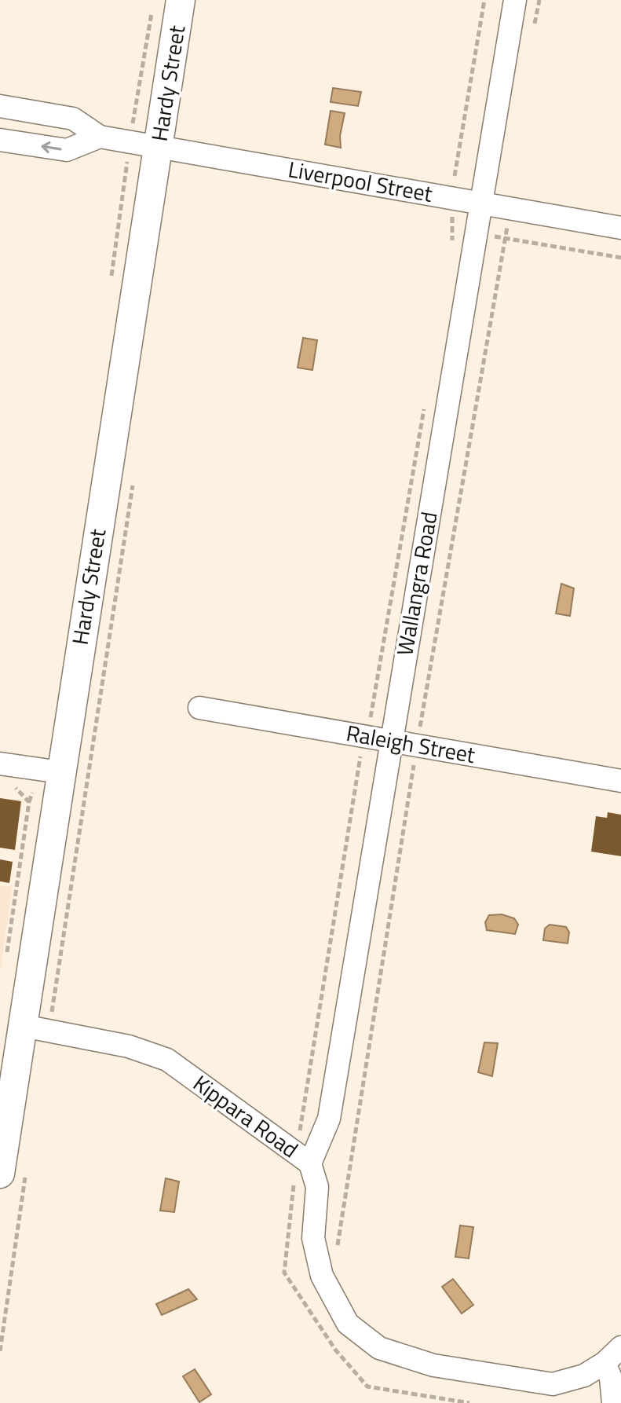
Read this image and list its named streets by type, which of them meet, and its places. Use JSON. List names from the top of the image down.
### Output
{
  "streets": {
    "street": [
      "Hardy Street",
      "Liverpool Street",
      "Wallangra Road",
      "Raleigh Street",
      "Kippara Road"
    ]
  },
  "crossings": [
    ["Hardy Street", "Liverpool Street"],
    ["Hardy Street", "Kippara Road"],
    ["Liverpool Street", "Wallangra Road"],
    ["Wallangra Road", "Raleigh Street"],
    ["Wallangra Road", "Kippara Road"]
  ]
}
